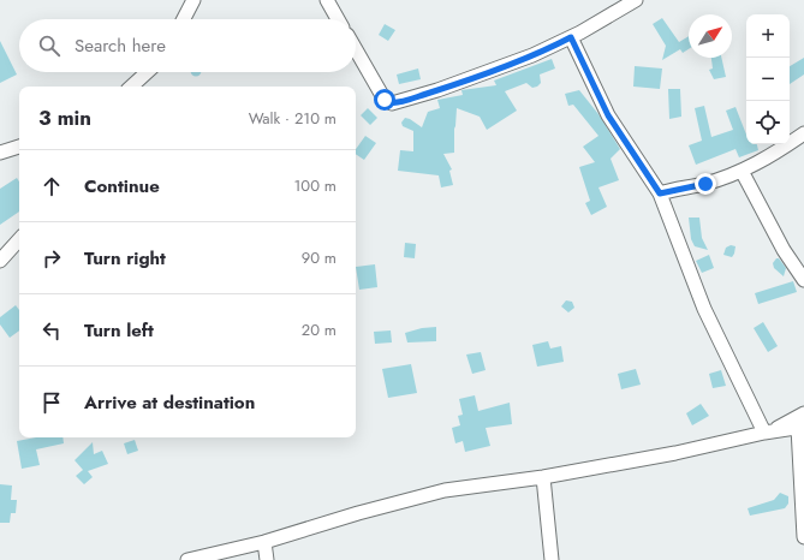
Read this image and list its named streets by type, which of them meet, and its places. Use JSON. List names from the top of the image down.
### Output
{
  "north": "top right",
  "page": {
    "map_buttons": ["+", "−"],
    "search": "Search here",
    "heading": ["3 min", "Walk · 210 m"],
    "list": [
      ["Continue", "100 m"],
      ["Turn right", "90 m"],
      ["Turn left", "20 m"],
      "Arrive at destination"
    ]
  }
}
